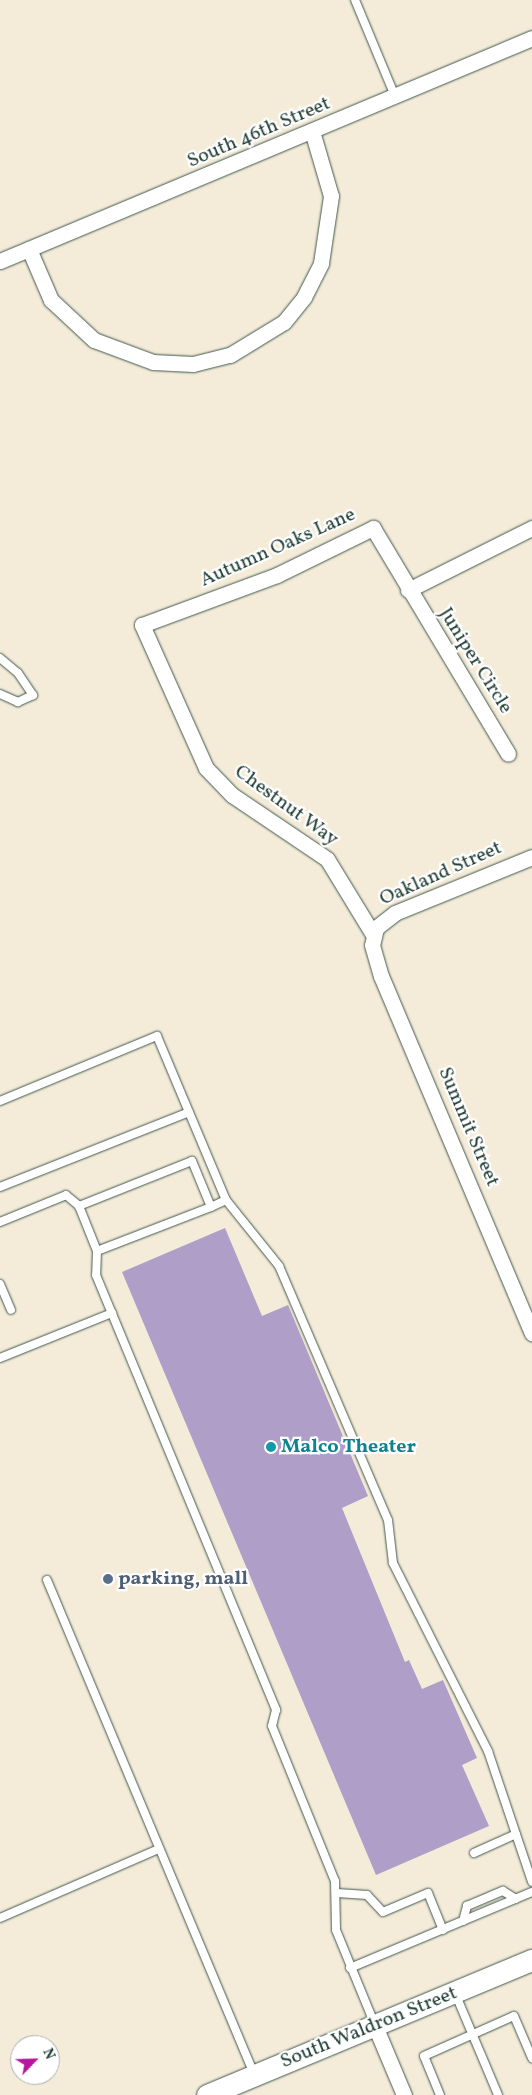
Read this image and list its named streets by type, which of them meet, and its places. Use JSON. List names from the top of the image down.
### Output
{
  "streets": {
    "main road": ["South Waldron Street"],
    "street": [
      "South 46th Street",
      "Autumn Oaks Lane",
      "Juniper Circle",
      "Chestnut Way",
      "Oakland Street",
      "Summit Street"
    ]
  },
  "crossings": [
    ["Autumn Oaks Lane", "Juniper Circle"],
    ["Autumn Oaks Lane", "Chestnut Way"],
    ["Chestnut Way", "Oakland Street"],
    ["Chestnut Way", "Summit Street"],
    ["Oakland Street", "Summit Street"]
  ],
  "places": ["Malco Theater", "parking, mall"],
  "north": "top right"
}
